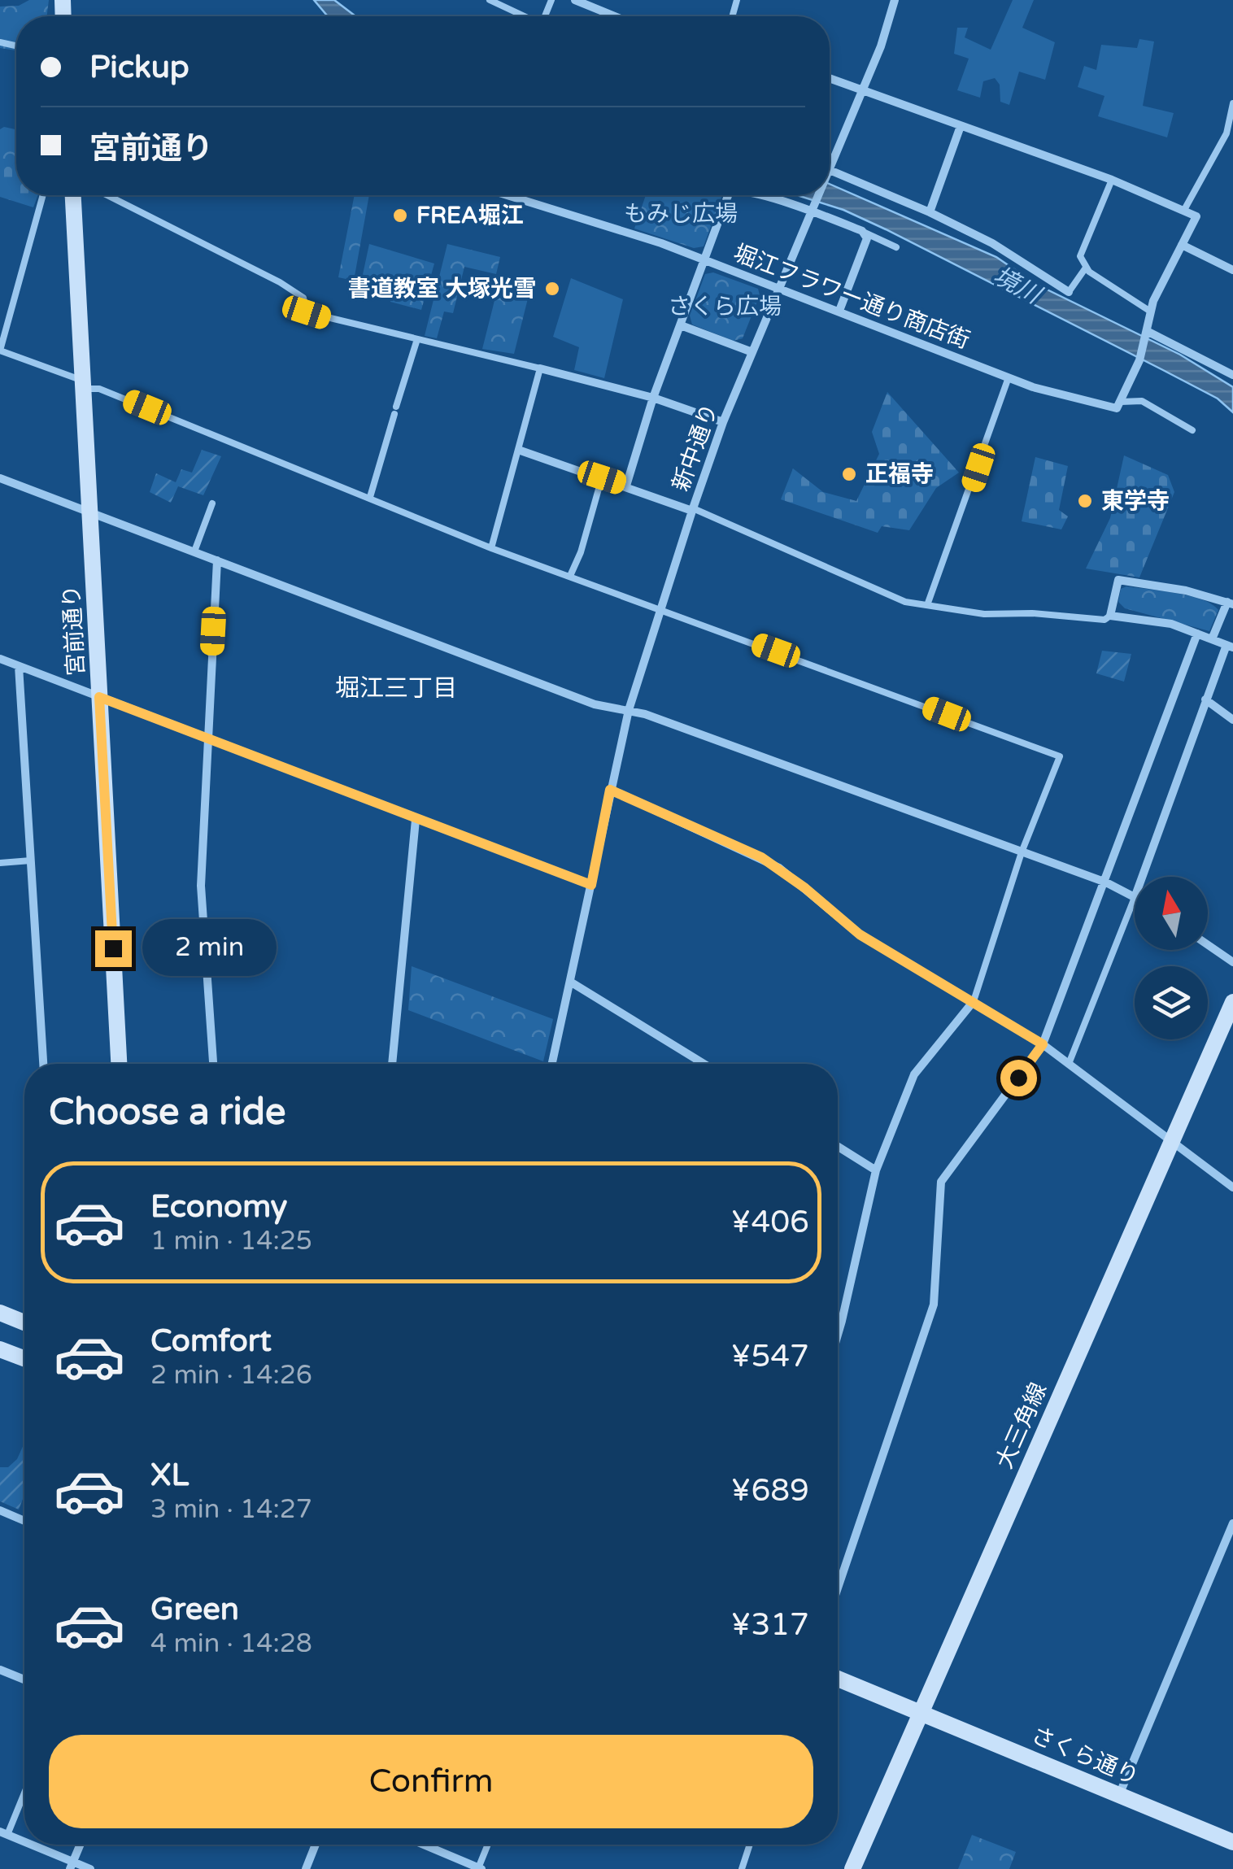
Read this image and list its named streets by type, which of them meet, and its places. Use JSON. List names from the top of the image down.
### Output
{
  "streets": {
    "street": [
      "堀江フラワー通り商店街",
      "新中通り",
      "宮前通り",
      "大三角線",
      "さくら通り"
    ]
  },
  "crossings": [
    ["堀江フラワー通り商店街", "新中通り"],
    ["大三角線", "さくら通り"]
  ],
  "districts": ["堀江三丁目"],
  "water": ["境川"],
  "parks": ["もみじ広場", "さくら広場"],
  "places": [
    "FREA堀江",
    "書道教室 大塚光雪",
    "正福寺",
    "東学寺"
  ],
  "north": "top",
  "page": {
    "banner": ["Pickup", "宮前通り"],
    "bubble": "2 min",
    "heading": "Choose a ride",
    "list": [
      {
        "name": "Economy",
        "note": "1 min · 14:25",
        "value": "¥406"
      },
      {
        "name": "Comfort",
        "note": "2 min · 14:26",
        "value": "¥547"
      },
      {
        "name": "XL",
        "note": "3 min · 14:27",
        "value": "¥689"
      },
      {
        "name": "Green",
        "note": "4 min · 14:28",
        "value": "¥317"
      }
    ],
    "buttons": "Confirm"
  }
}
